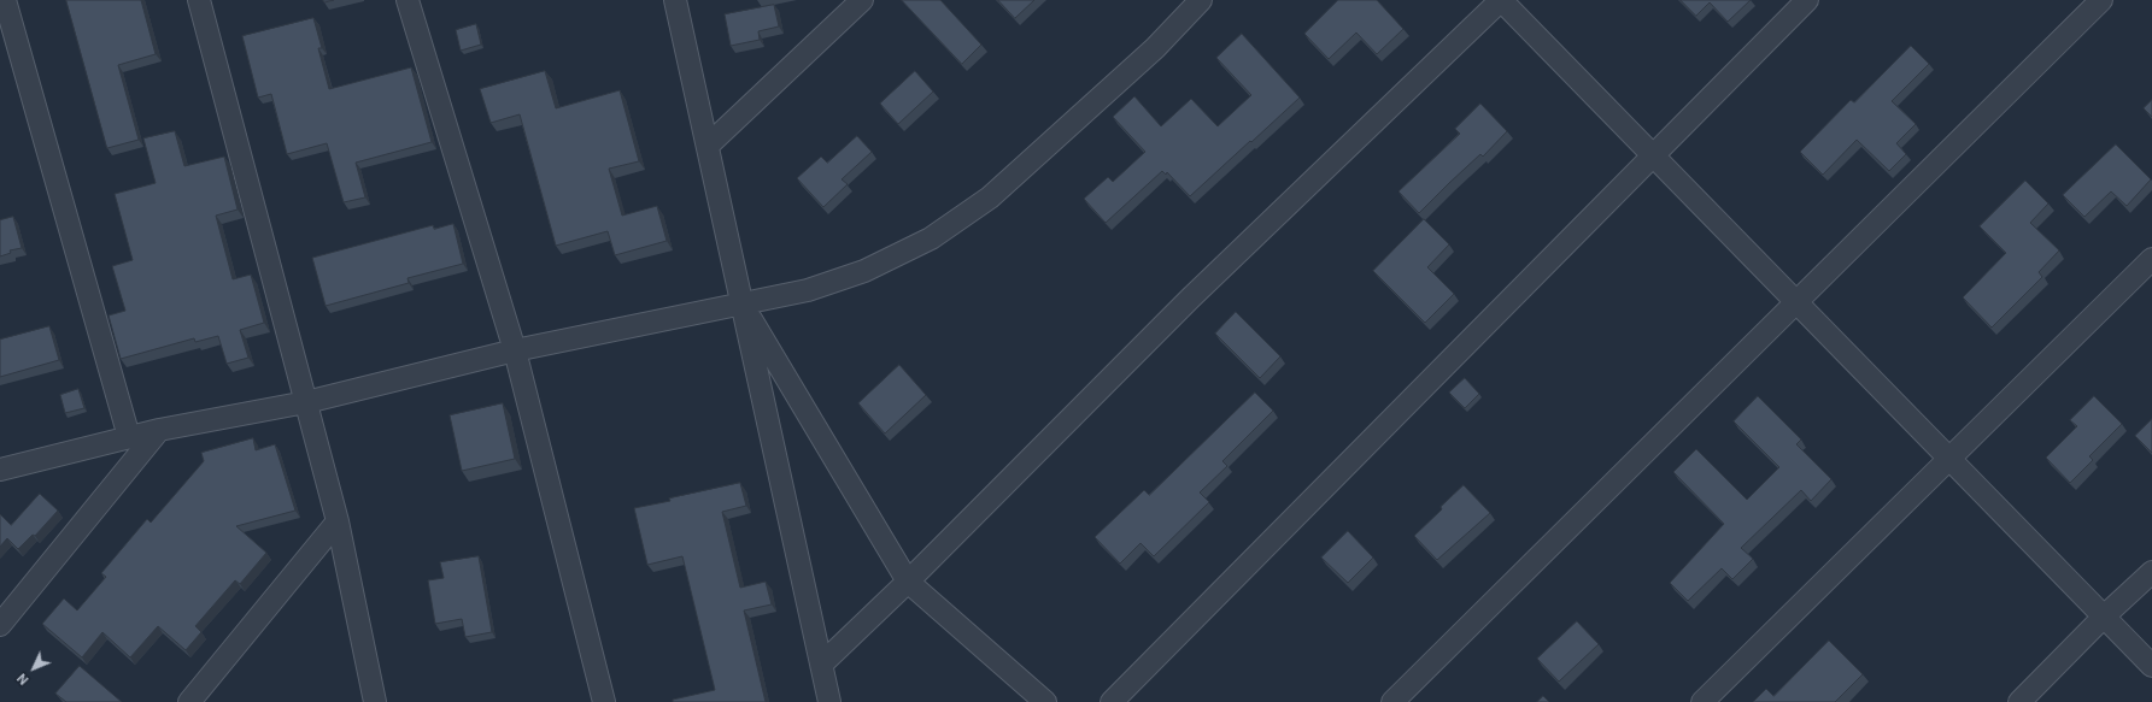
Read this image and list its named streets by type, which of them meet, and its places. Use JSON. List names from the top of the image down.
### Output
{
  "north": "bottom left"
}
